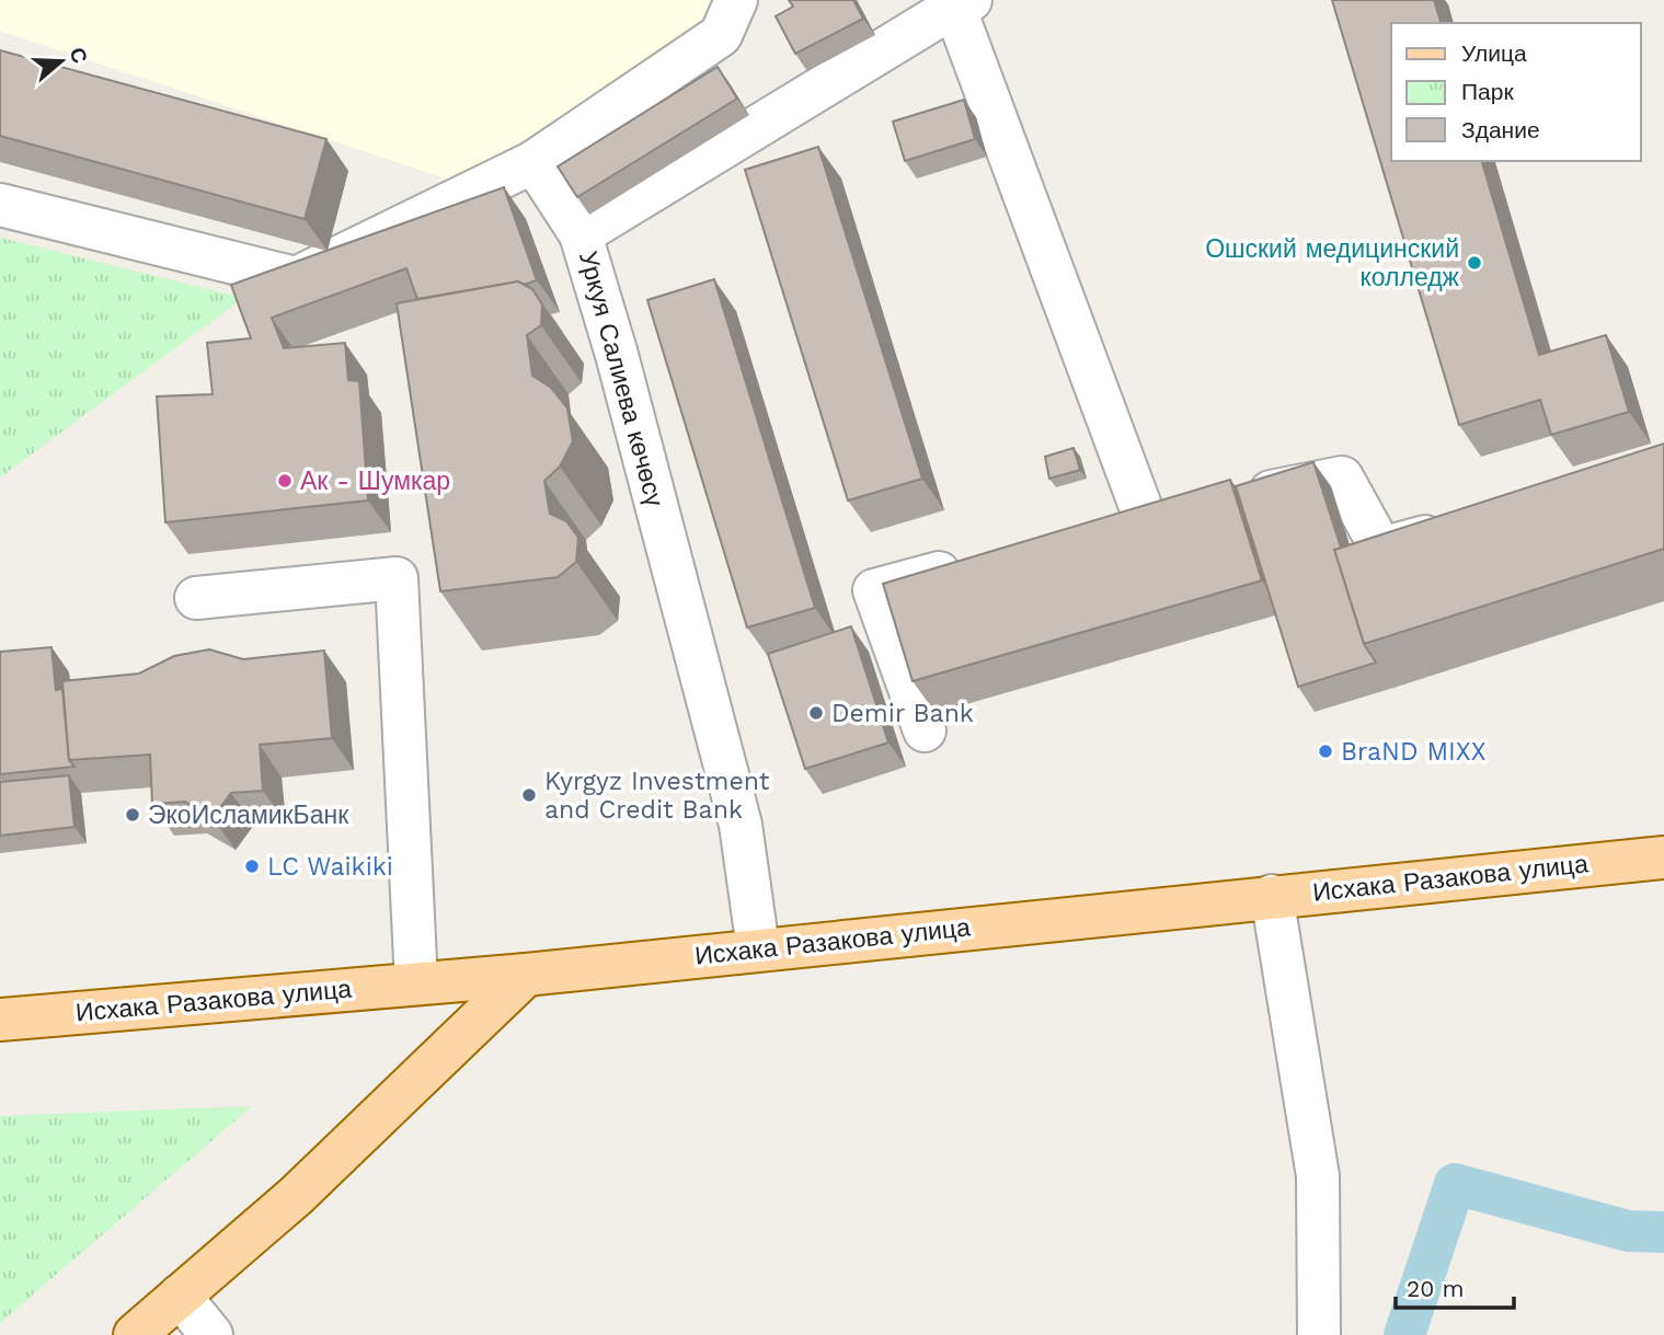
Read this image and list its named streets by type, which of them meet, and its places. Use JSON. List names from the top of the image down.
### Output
{
  "streets": {
    "main road": ["Исхака Разакова улица"],
    "street": ["Уркуя Салиева көчөсү"]
  },
  "crossings": [
    ["Уркуя Салиева көчөсү", "Исхака Разакова улица"]
  ],
  "places": [
    "Ошский медицинский колледж",
    "Ак - Шумкар",
    "Demir Bank",
    "BraND MIXX",
    "Kyrgyz Investment and Credit Bank",
    "ЭкоИсламикБанк",
    "LC Waikiki"
  ],
  "legend": ["Улица", "Парк", "Здание"],
  "scale_bar": "20 m",
  "north": "right"
}
